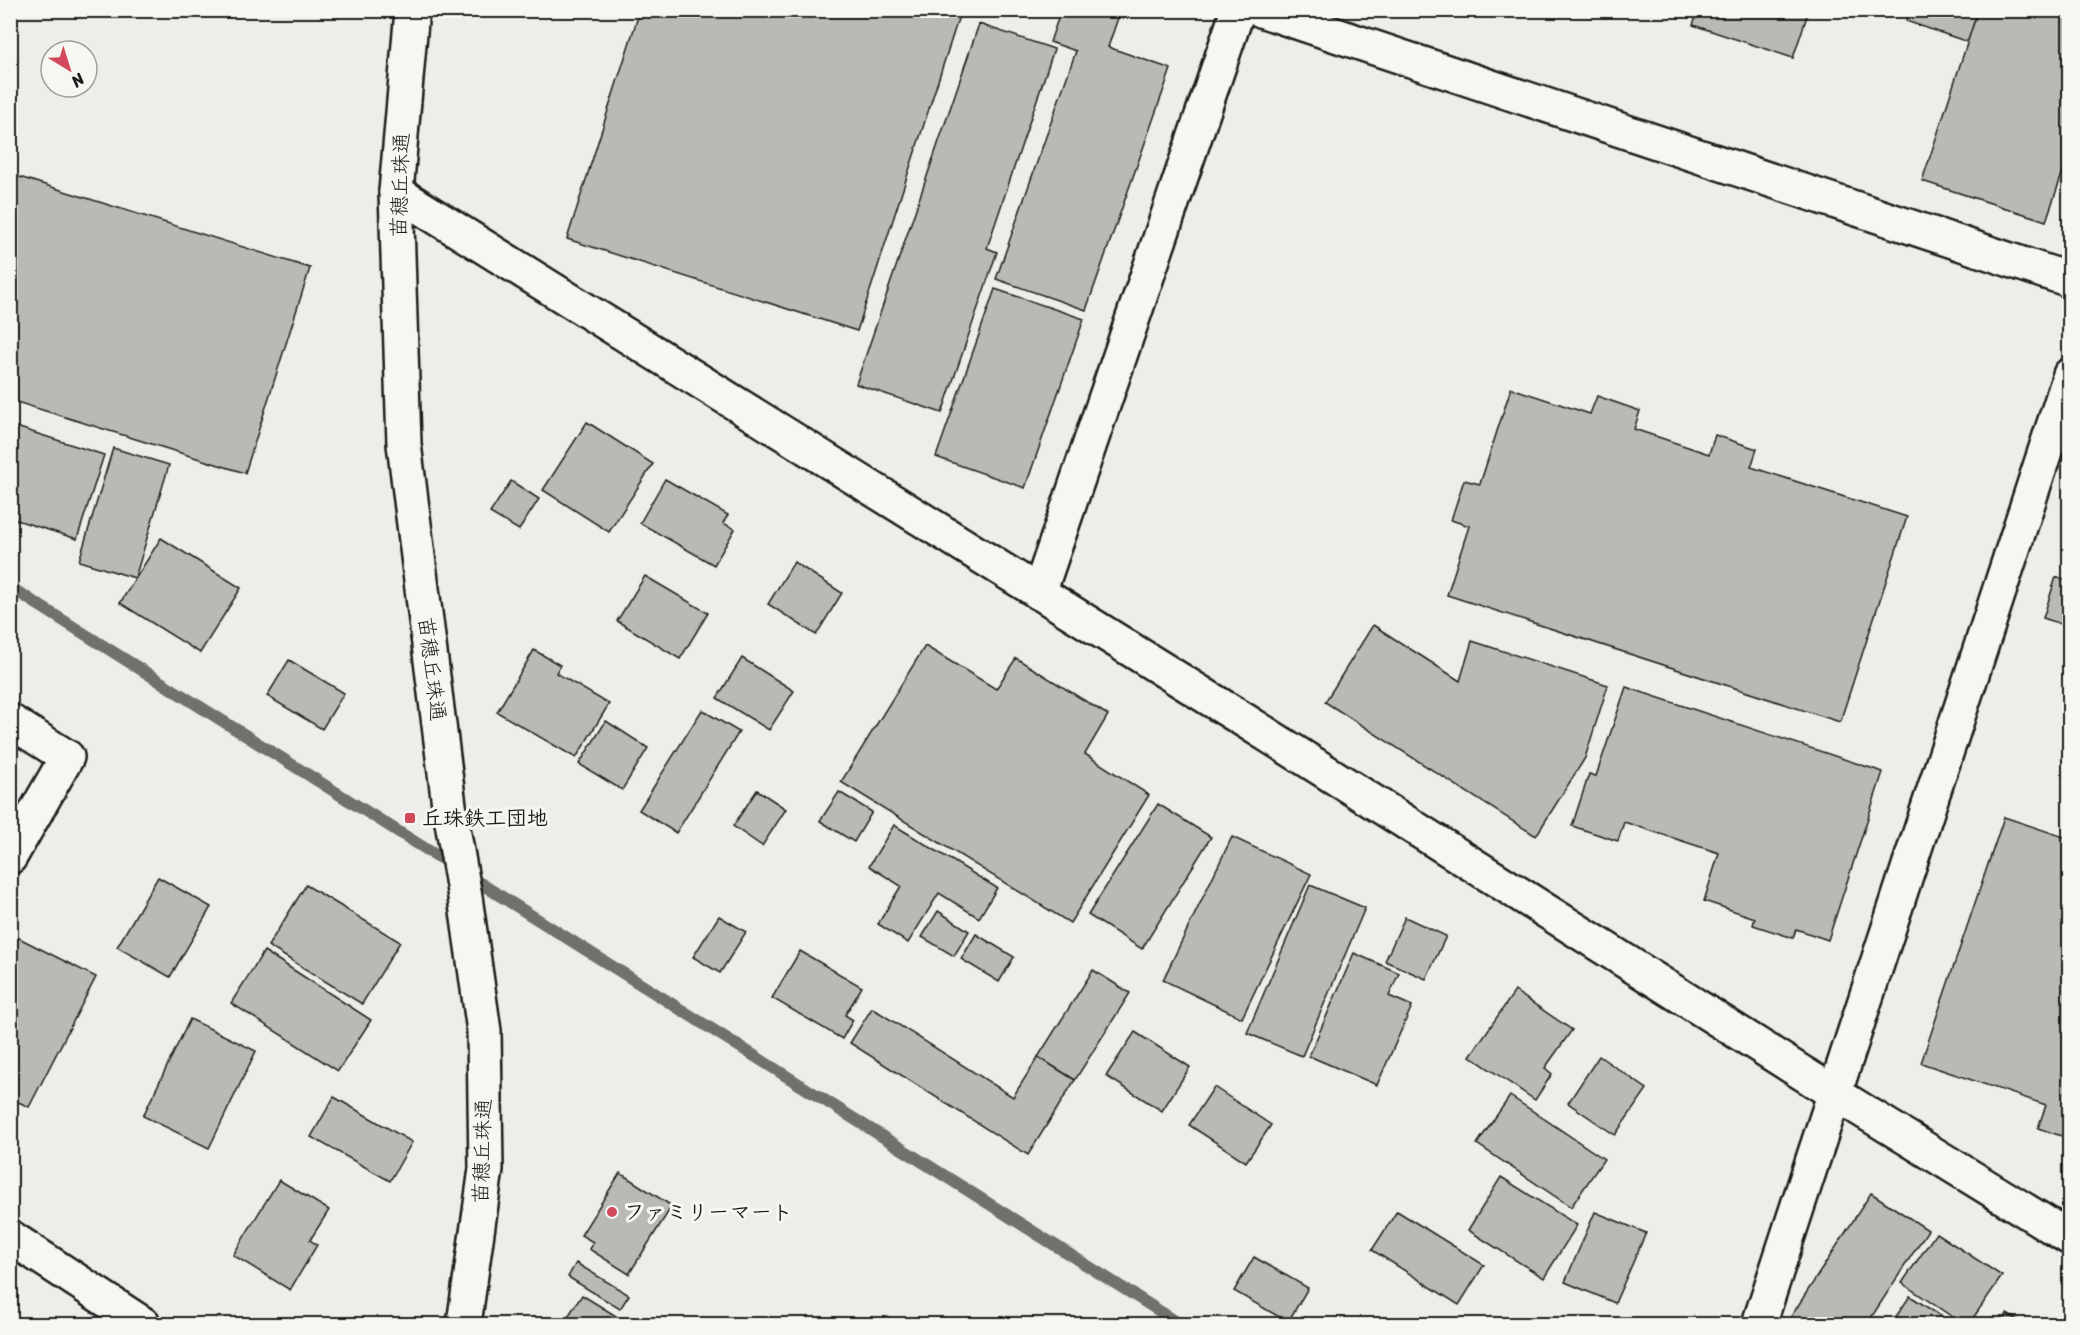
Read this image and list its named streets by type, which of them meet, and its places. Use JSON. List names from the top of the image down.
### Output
{
  "streets": {
    "street": ["苗穂丘珠通"]
  },
  "places": {
    "transit": ["丘珠鉄工団地"],
    "other": ["ファミリーマート"]
  },
  "north": "bottom right"
}
